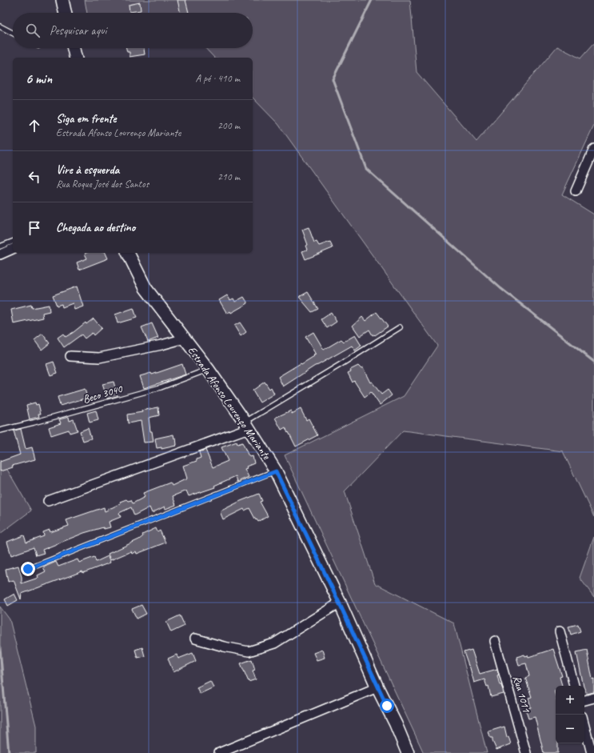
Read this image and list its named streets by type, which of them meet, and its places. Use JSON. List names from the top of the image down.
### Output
{
  "streets": {
    "main road": ["Estrada Afonso Lourenço Mariante"],
    "street": ["Rua 1011"],
    "lane": ["Beco 3040"]
  },
  "crossings": [
    ["Beco 3040", "Estrada Afonso Lourenço Mariante"]
  ],
  "page": {
    "search": "Pesquisar aqui",
    "heading": ["6 min", "A pé · 410 m"],
    "list": [
      ["Siga em frente", "Estrada Afonso Lourenço Mariante", "200 m"],
      ["Vire à esquerda", "Rua Roque José dos Santos", "210 m"],
      "Chegada ao destino"
    ],
    "map_buttons": ["+", "−"]
  }
}
